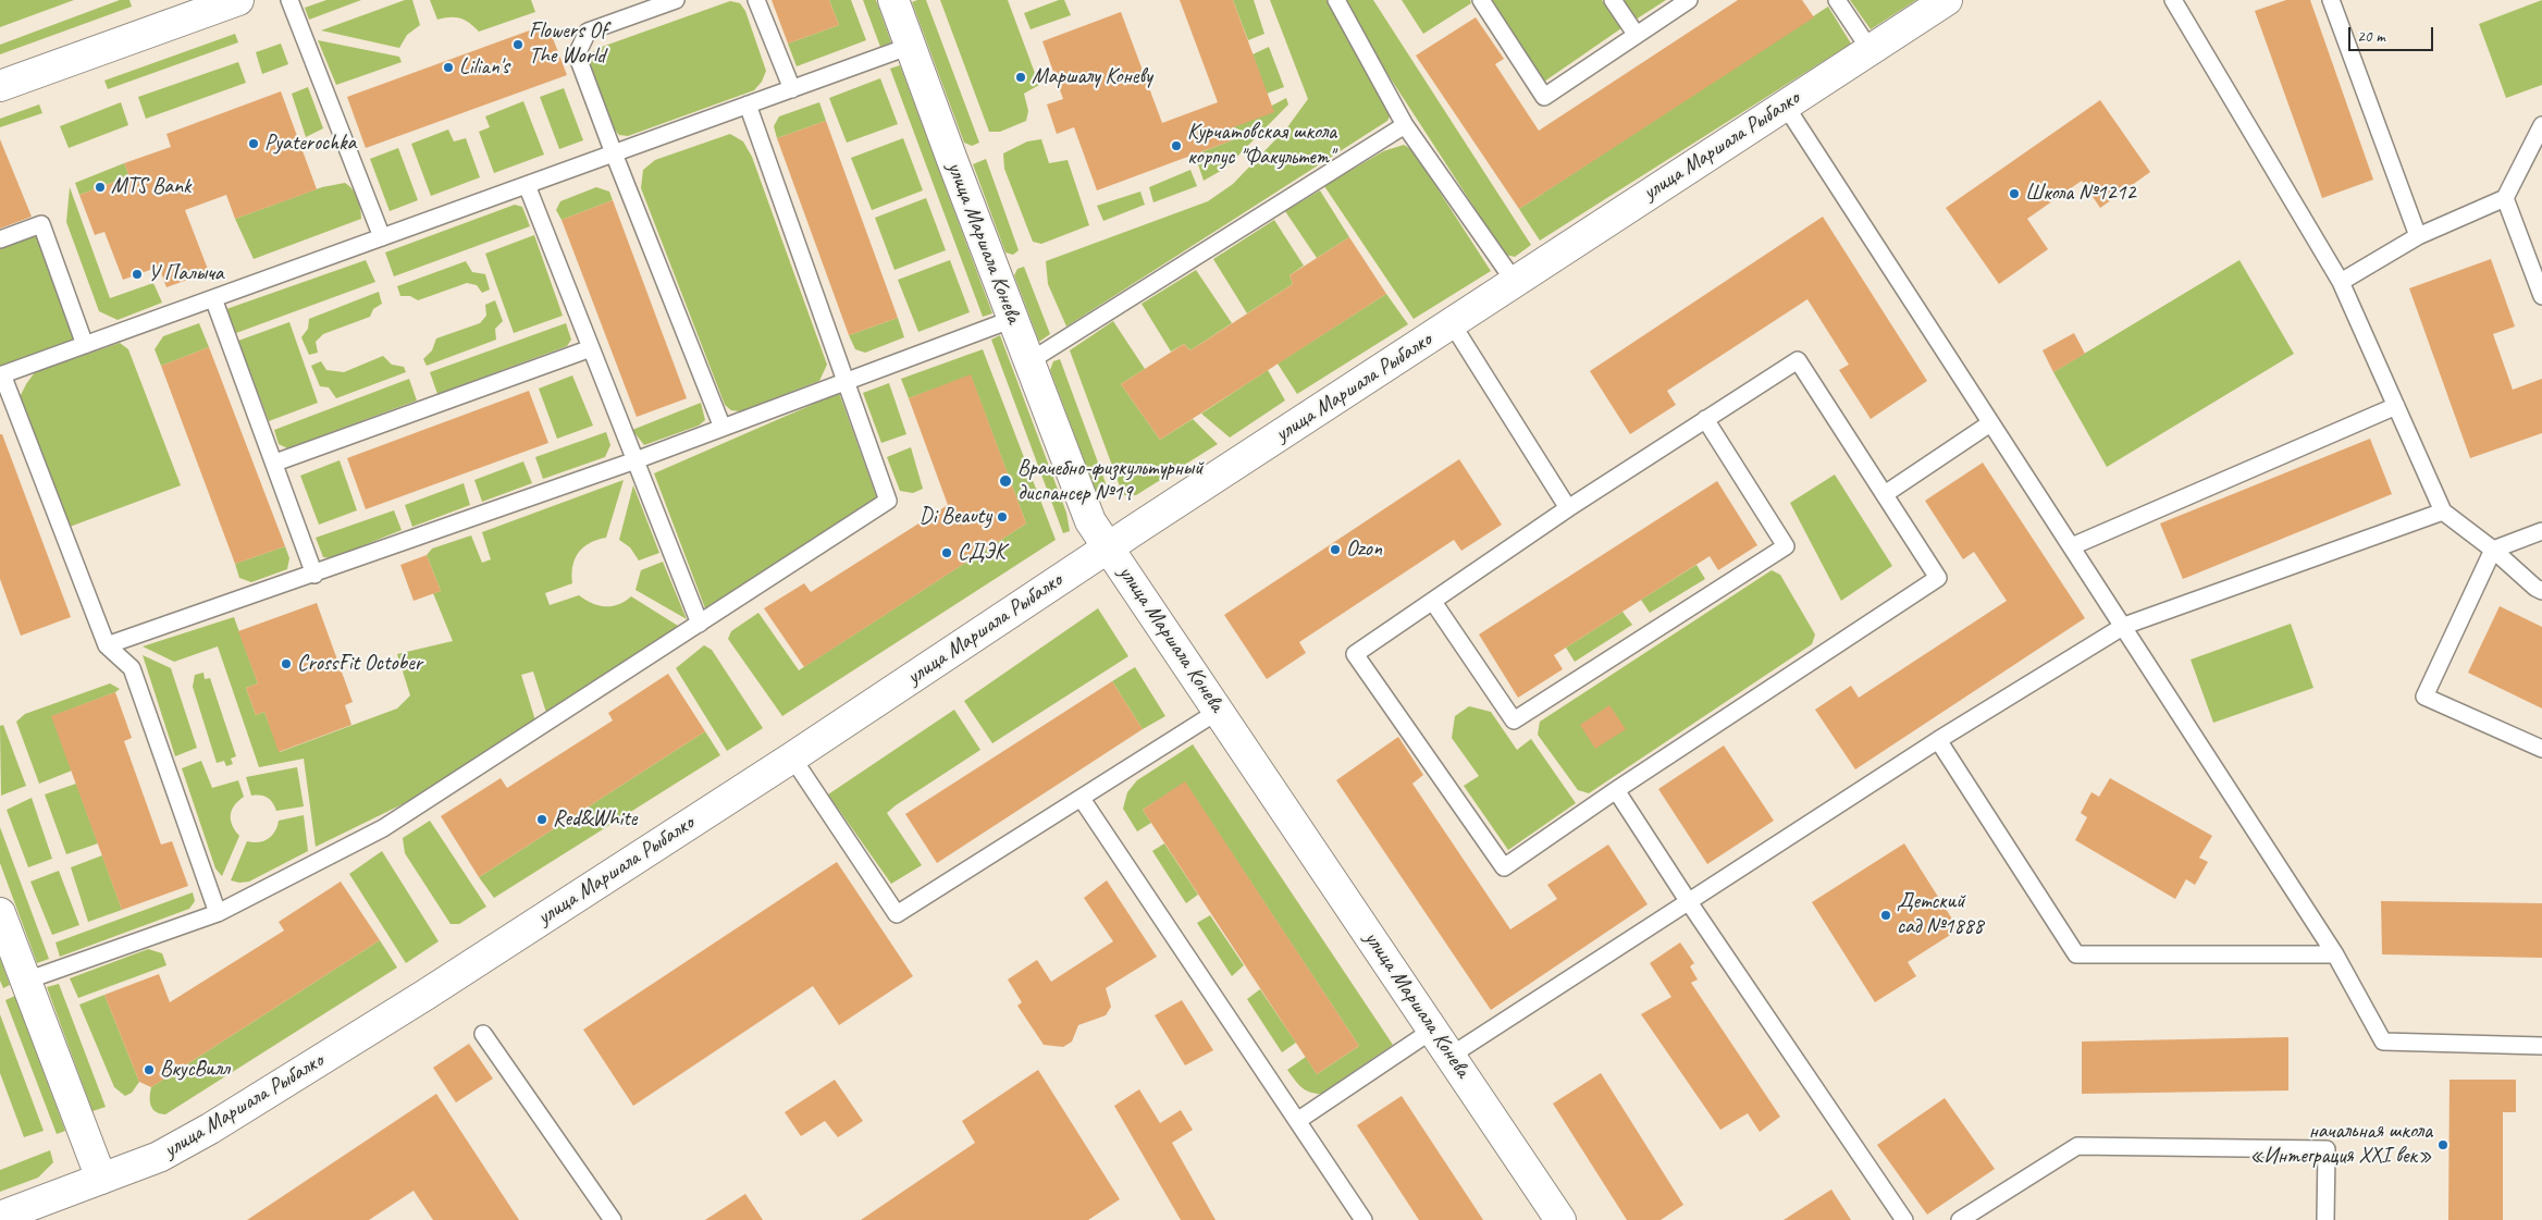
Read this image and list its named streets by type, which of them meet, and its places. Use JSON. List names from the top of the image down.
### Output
{
  "streets": {
    "street": ["улица Маршала Рыбалко", "улица Маршала Конева"]
  },
  "crossings": [
    ["улица Маршала Рыбалко", "улица Маршала Конева"]
  ],
  "places": [
    "Flowers Of The World",
    "Lilian's",
    "Маршалу Коневу",
    "Pyaterochka",
    "Курчатовская школа корпус \"Факультет\"",
    "MTS Bank",
    "Школа №1212",
    "У Палыча",
    "Врачебно-физкультурный диспансер №19",
    "Di Beauty",
    "Ozon",
    "СДЭК",
    "CrossFit October",
    "Red&White",
    "Детский сад №1888",
    "ВкусВилл",
    "начальная школа «Интеграция XXI век»"
  ],
  "scale_bar": "20 m"
}
